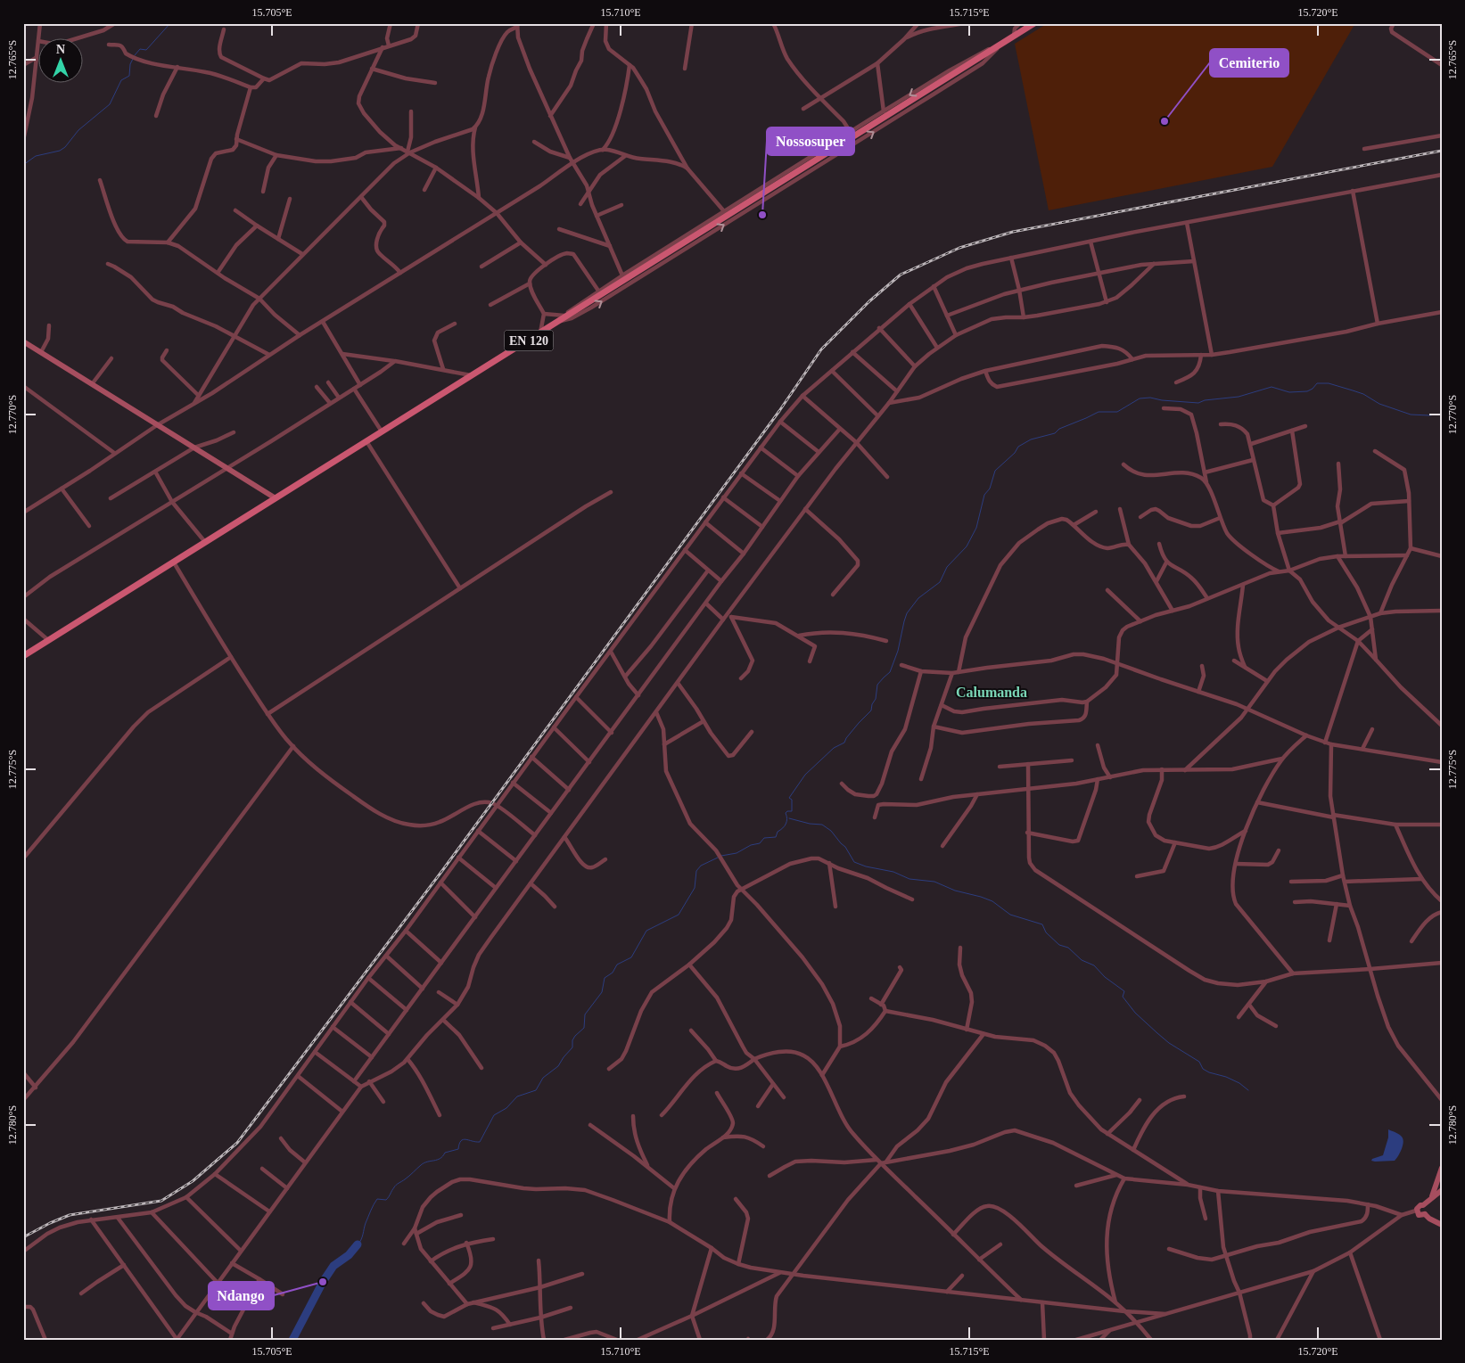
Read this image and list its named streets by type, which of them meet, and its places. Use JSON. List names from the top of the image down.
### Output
{
  "streets": {
    "main road": ["EN 120"]
  },
  "districts": ["Calumanda"],
  "places": ["Cemiterio", "Nossosuper", "Ndango"],
  "north": "top",
  "coordinates": [
    "15.705°E",
    "15.710°E",
    "15.715°E",
    "15.720°E",
    "12.765°S",
    "12.770°S",
    "12.775°S",
    "12.780°S"
  ]
}
